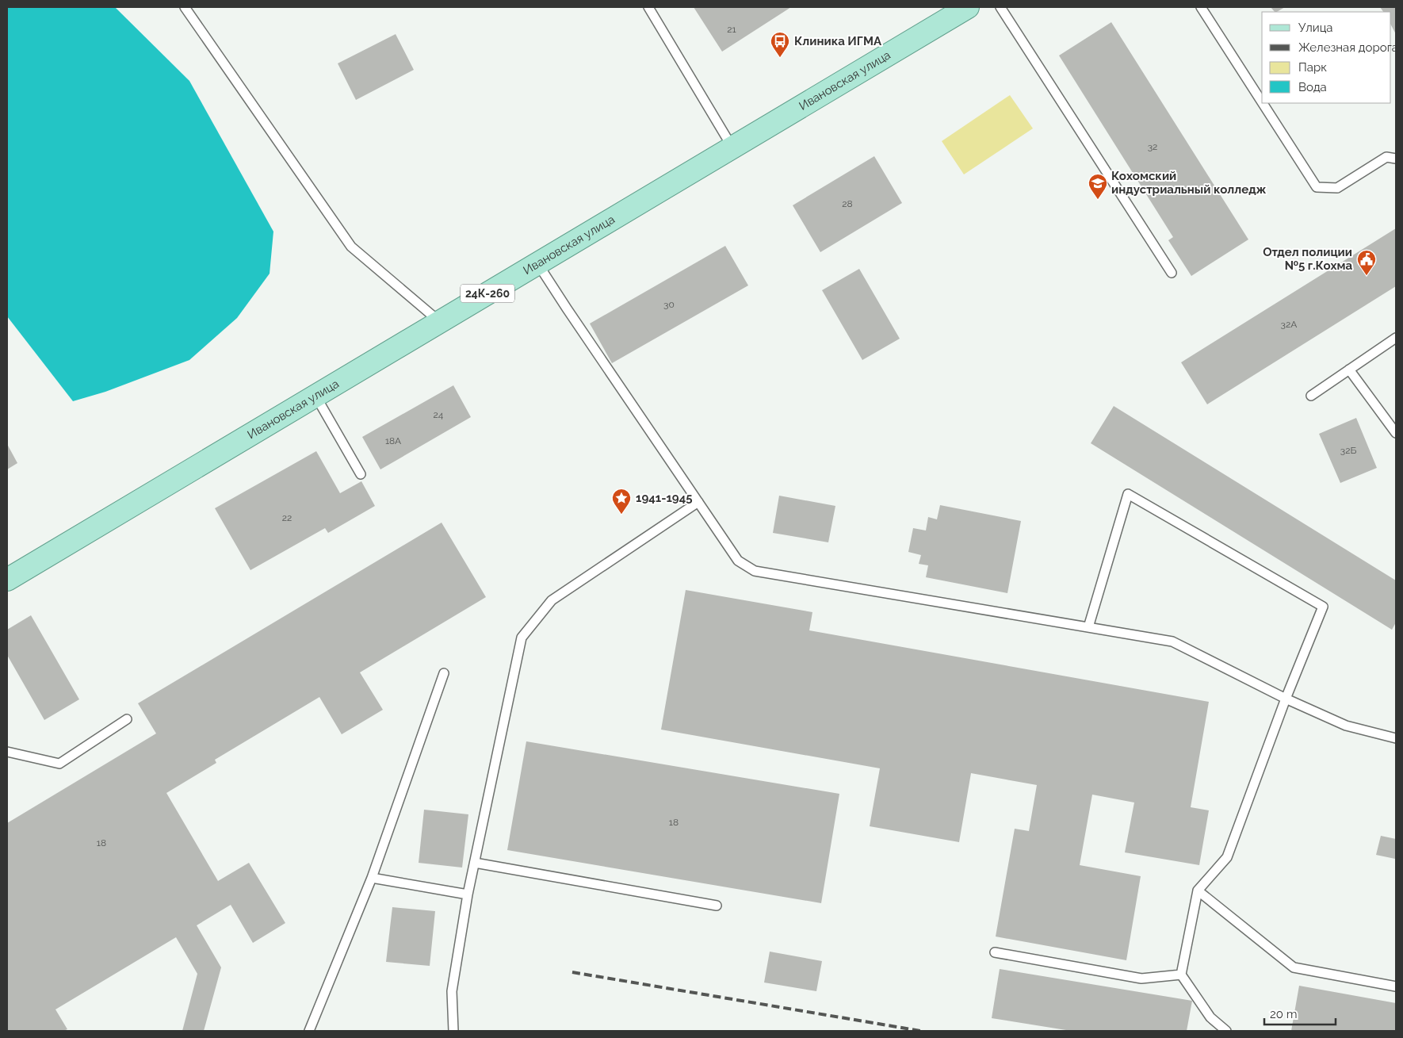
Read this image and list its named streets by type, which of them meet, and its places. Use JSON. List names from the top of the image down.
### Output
{
  "streets": {
    "main road": ["Ивановская улица", "24К-260"]
  },
  "places": {
    "bus stop": ["Клиника ИГМА"],
    "school or university": ["Кохомский индустриальный колледж"],
    "public building": ["Отдел полиции №5 г.Кохма"],
    "place": ["1941-1945"]
  },
  "house_numbers": [
    "21",
    "32",
    "28",
    "30",
    "32А",
    "24",
    "18А",
    "32Б",
    "22",
    "18",
    "18"
  ],
  "legend": [
    "Улица",
    "Железная дорога",
    "Парк",
    "Вода"
  ],
  "scale_bar": "20 m"
}
